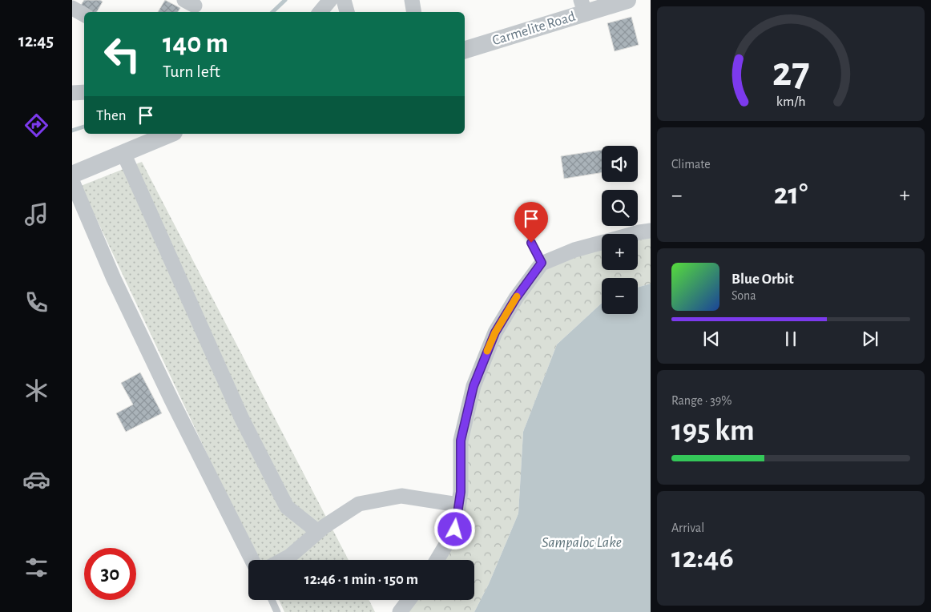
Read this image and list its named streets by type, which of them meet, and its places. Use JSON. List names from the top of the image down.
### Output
{
  "streets": {
    "street": ["Carmelite Road"]
  },
  "water": ["Sampaloc Lake"],
  "page": {
    "tabs": "12:45",
    "turn": ["140 m", "Turn left"],
    "then": "Then",
    "tile": [
      "Climate",
      ["Range · 39%", "195 km"],
      ["Arrival", "12:46"]
    ],
    "map_buttons": ["+", "−"],
    "heat": ["−", "21°", "+"],
    "song": ["Blue Orbit", "Sona"],
    "limit": "30",
    "trip": "12:46 · 1 min · 150 m",
    "gauge": ["27", "km/h"]
  }
}
